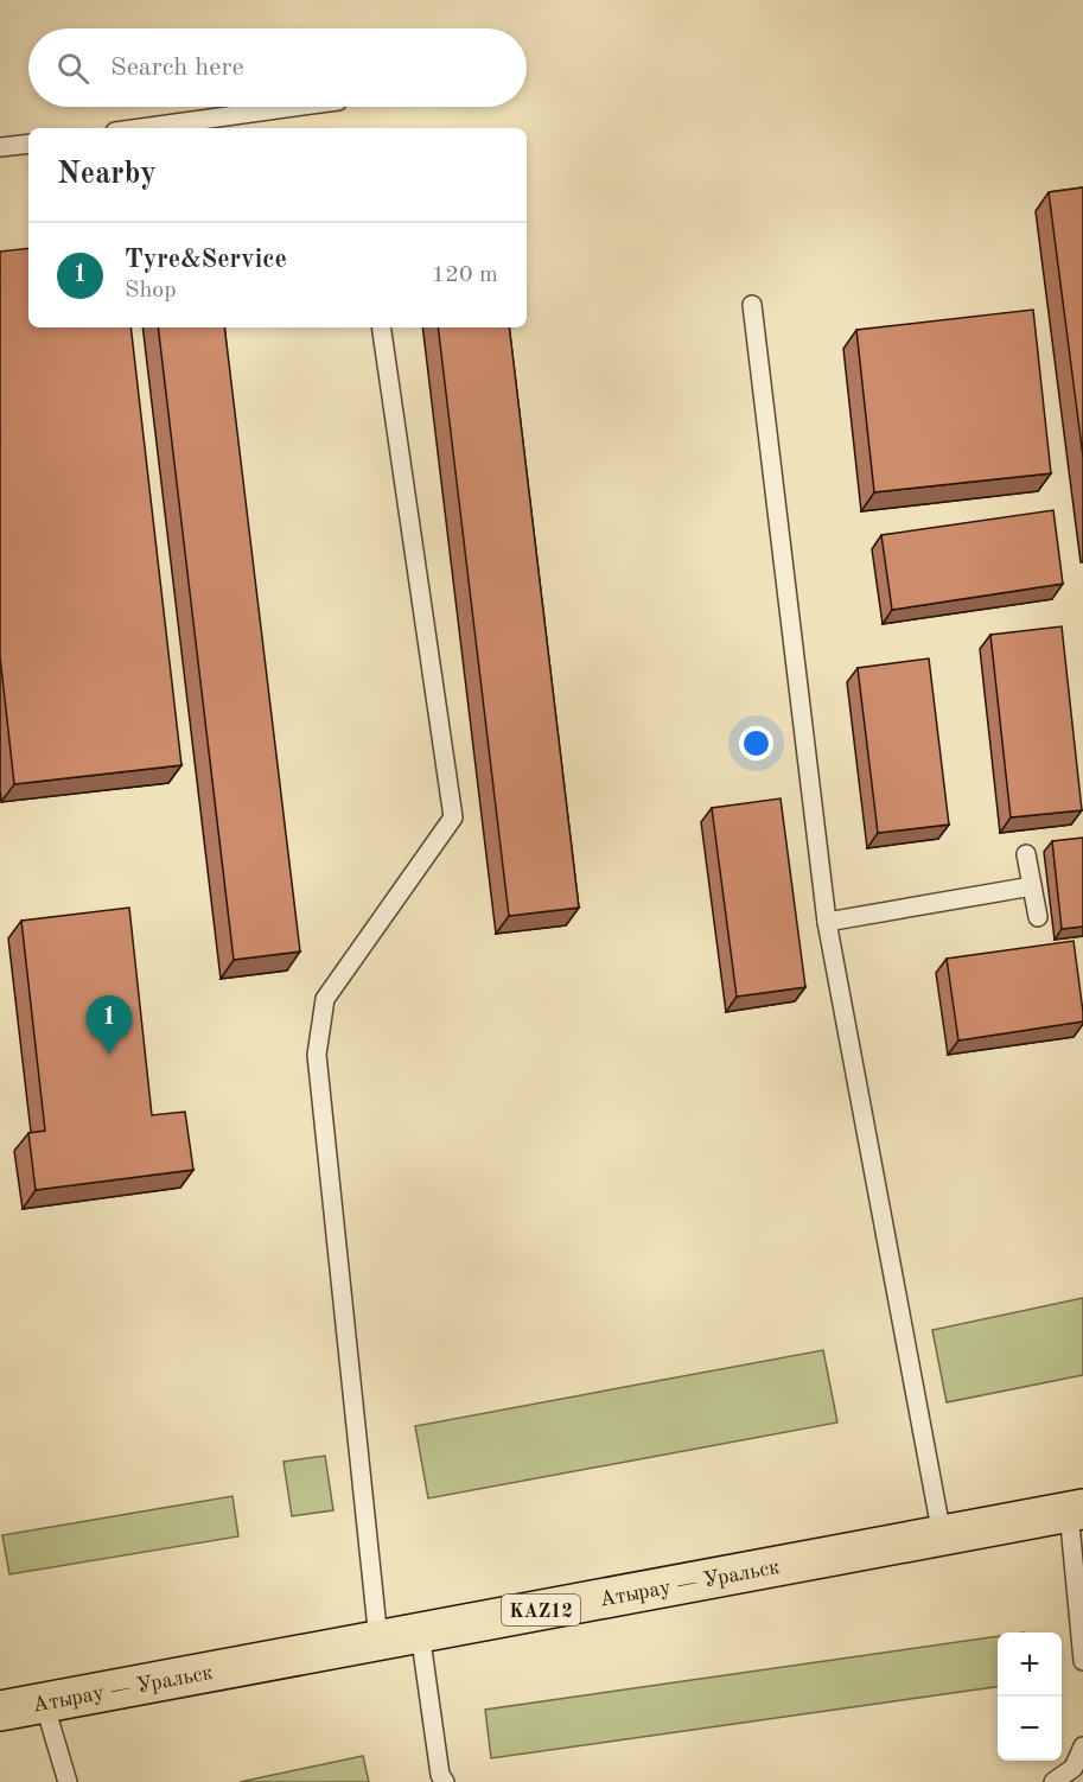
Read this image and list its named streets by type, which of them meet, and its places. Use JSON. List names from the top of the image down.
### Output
{
  "streets": {
    "highway": ["Атырау — Уральск", "KAZ12"]
  },
  "page": {
    "search": "Search here",
    "heading": "Nearby",
    "list": [
      {
        "mark": "1",
        "name": "Tyre&Service",
        "note": "Shop",
        "value": "120 m"
      }
    ],
    "pins": "1",
    "map_buttons": ["+", "−"]
  }
}
